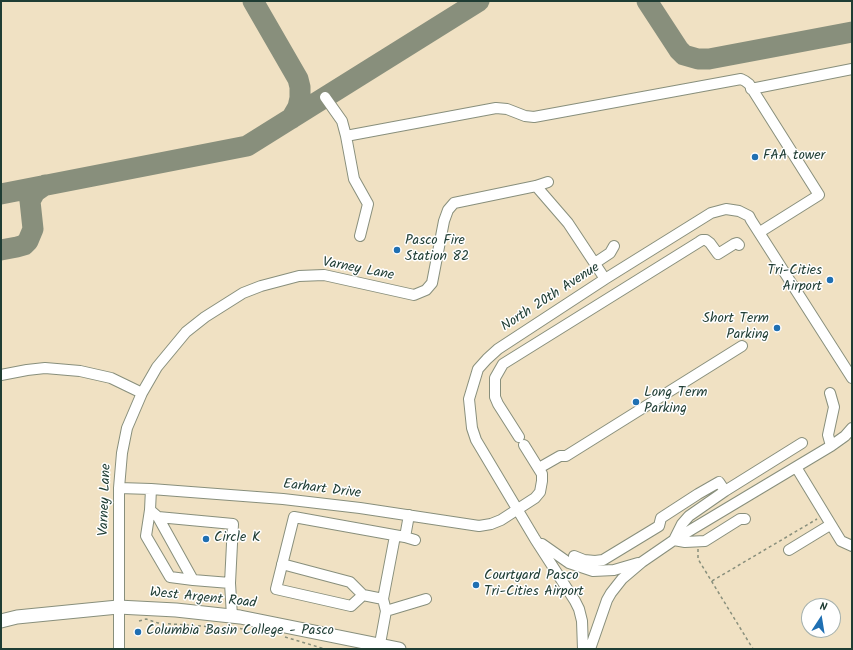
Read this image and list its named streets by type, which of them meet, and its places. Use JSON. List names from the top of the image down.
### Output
{
  "streets": {
    "main road": ["West Argent Road"],
    "street": ["Varney Lane", "North 20th Avenue", "Earhart Drive"]
  },
  "crossings": [
    ["Varney Lane", "Earhart Drive"],
    ["Varney Lane", "West Argent Road"],
    ["North 20th Avenue", "Earhart Drive"]
  ],
  "places": [
    "FAA tower",
    "Pasco Fire Station 82",
    "Tri-Cities Airport",
    "Short Term Parking",
    "Long Term Parking",
    "Circle K",
    "Courtyard Pasco Tri-Cities Airport",
    "Columbia Basin College - Pasco"
  ],
  "north": "top"
}
